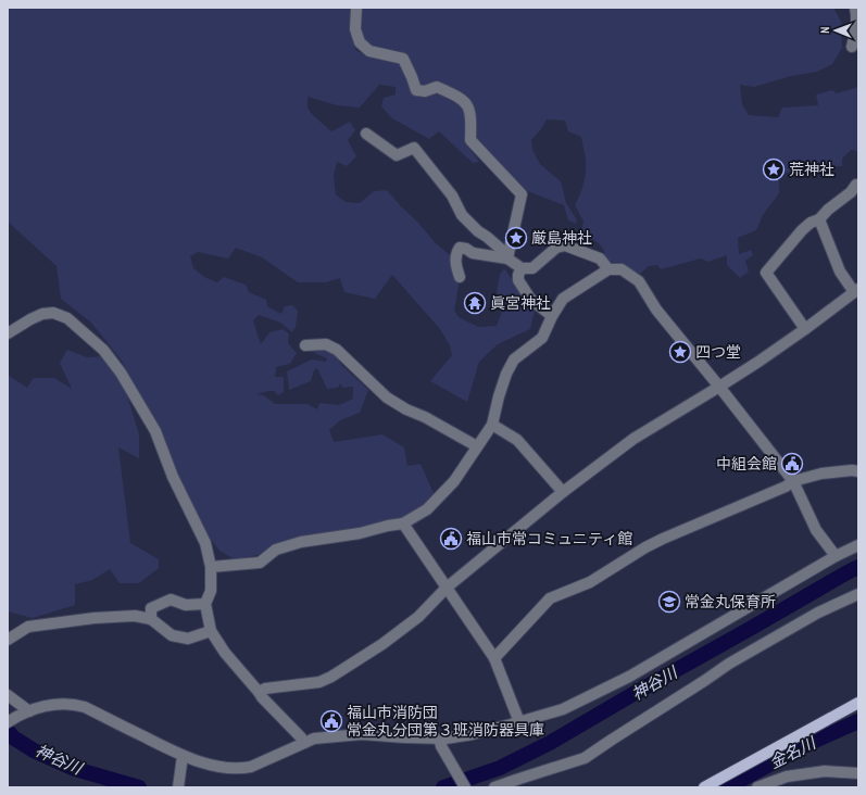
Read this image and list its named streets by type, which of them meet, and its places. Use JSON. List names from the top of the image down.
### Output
{
  "water": ["神谷川", "金名川"],
  "places": {
    "place": ["荒神社", "厳島神社", "四つ堂"],
    "temple": ["眞宮神社"],
    "public building": ["中組会館", "福山市常コミュニティ館", "福山市消防団 常金丸分団第３班消防器具庫"],
    "school or university": ["常金丸保育所"]
  },
  "north": "left"
}
